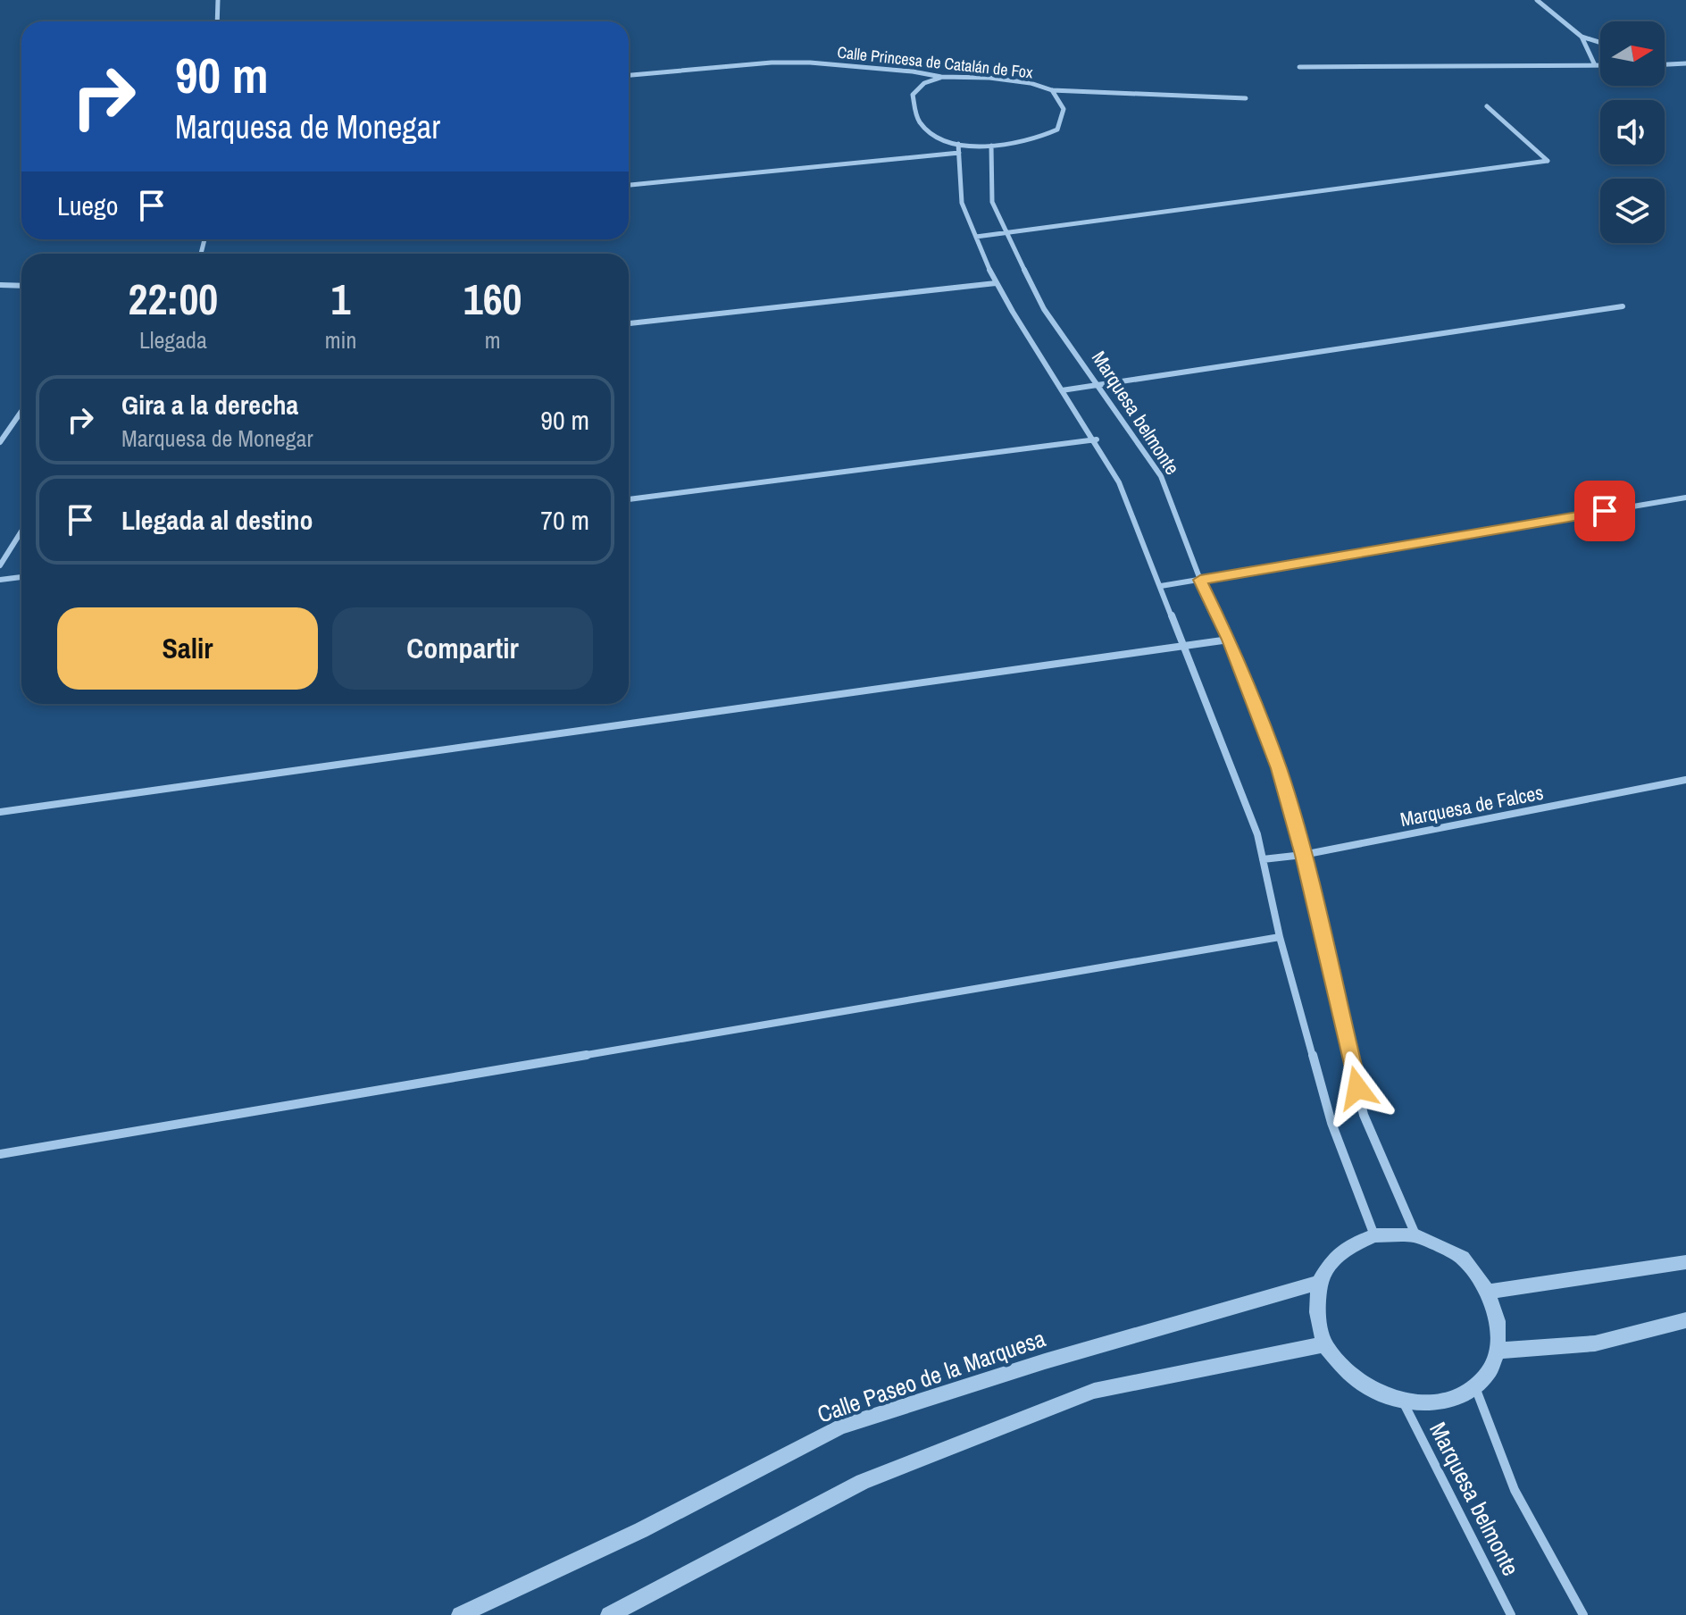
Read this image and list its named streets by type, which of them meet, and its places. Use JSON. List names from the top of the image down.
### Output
{
  "streets": {
    "street": [
      "Calle Princesa de Catalán de Fox",
      "Marquesa belmonte",
      "Marquesa de Falces",
      "Calle Paseo de la Marquesa"
    ]
  },
  "crossings": [
    ["Marquesa belmonte", "Marquesa de Falces"],
    ["Marquesa belmonte", "Calle Paseo de la Marquesa"]
  ],
  "north": "right",
  "page": {
    "turn": ["90 m", "Marquesa de Monegar"],
    "then": "Luego",
    "eta": [
      "22:00",
      "Llegada",
      "1",
      "min",
      "160",
      "m"
    ],
    "list": [
      {
        "name": "Gira a la derecha",
        "note": "Marquesa de Monegar",
        "value": "90 m"
      },
      {
        "name": "Llegada al destino",
        "value": "70 m"
      }
    ],
    "buttons": ["Salir", "Compartir"]
  }
}
